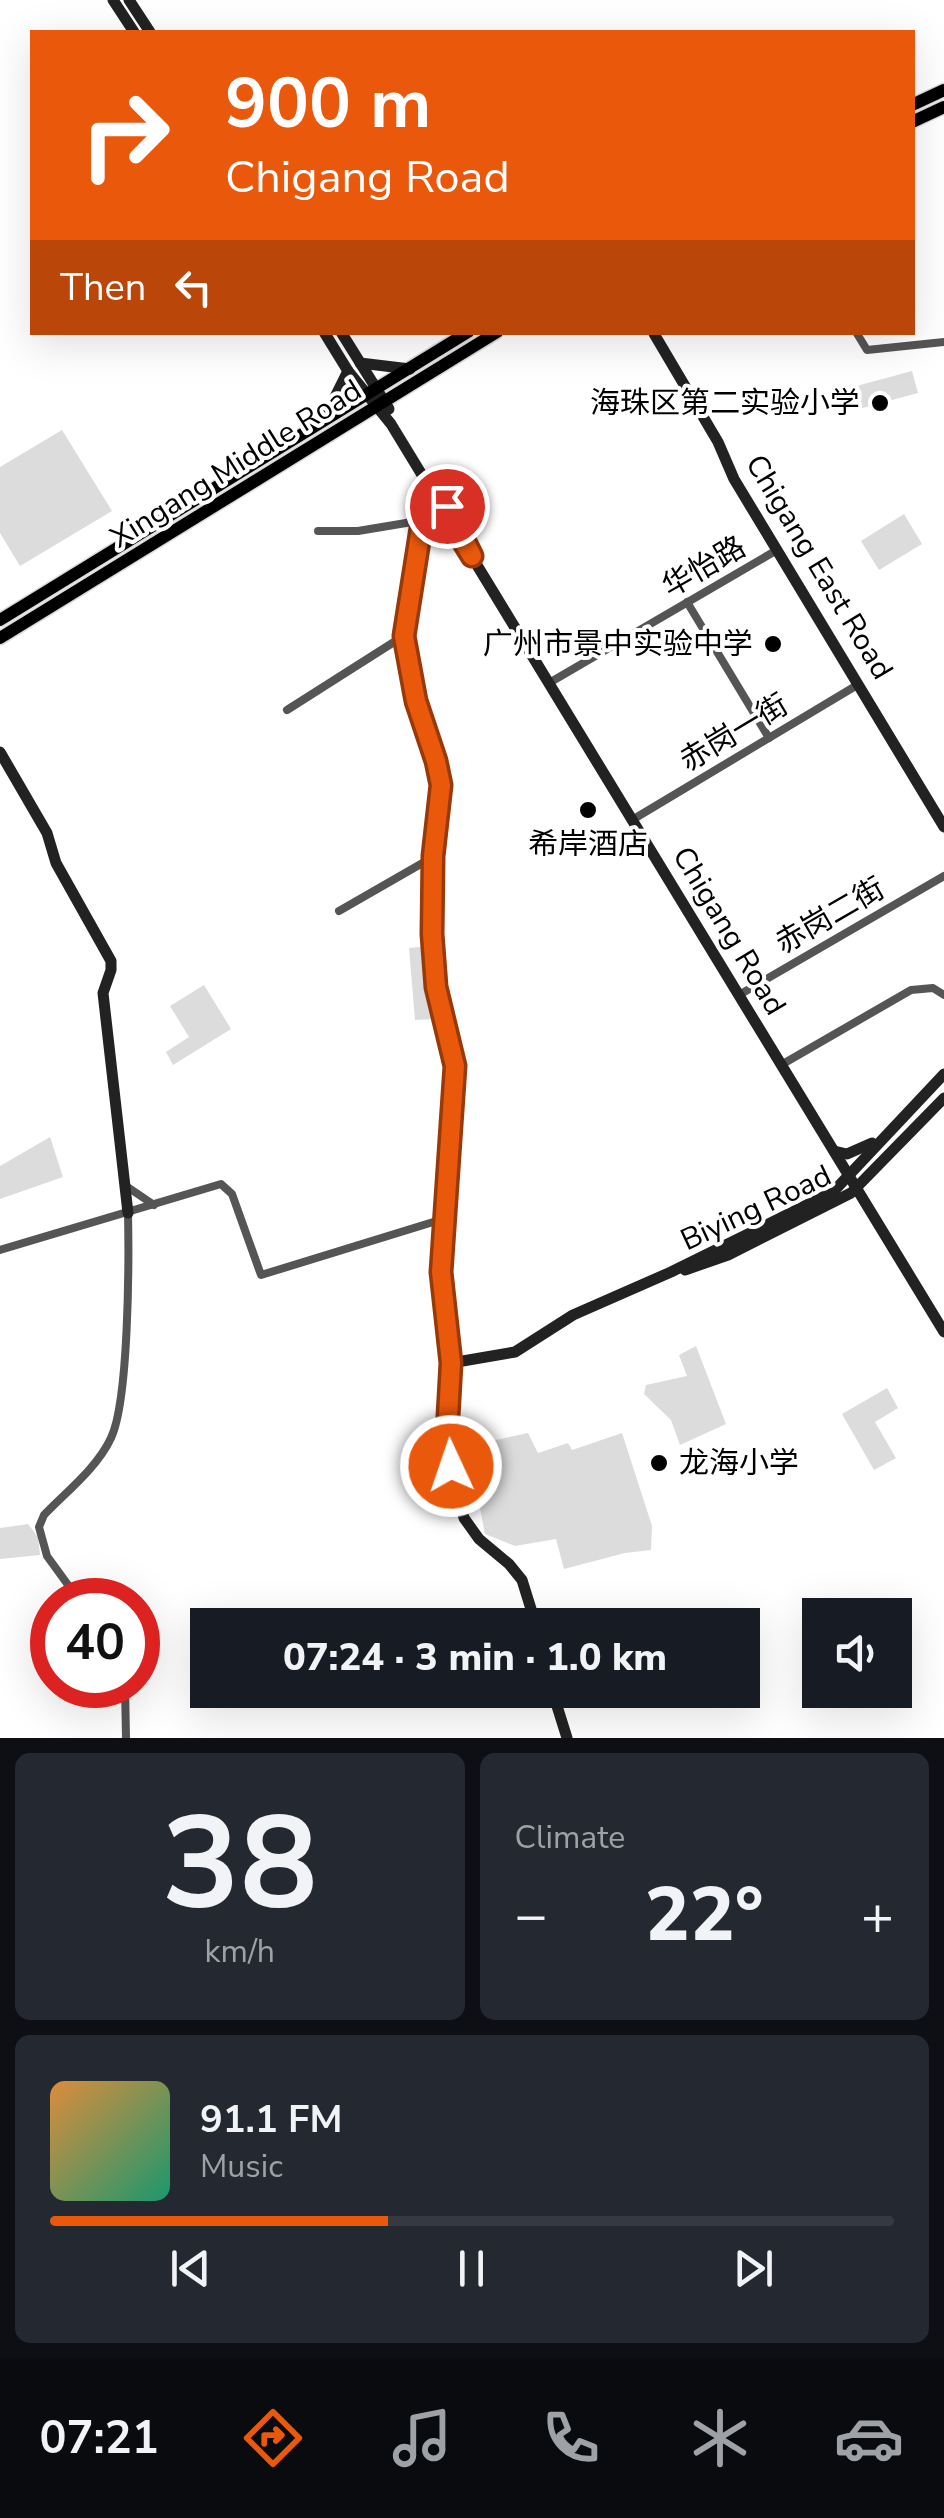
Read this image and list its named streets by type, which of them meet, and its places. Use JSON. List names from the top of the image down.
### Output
{
  "streets": {
    "main road": ["Xingang Middle Road"],
    "street": [
      "华怡路",
      "Chigang East Road",
      "赤岗一街",
      "赤岗二街",
      "Chigang Road",
      "Biying Road"
    ]
  },
  "crossings": [
    ["Xingang Middle Road", "Chigang Road"],
    ["华怡路", "Chigang East Road"],
    ["华怡路", "Chigang Road"],
    ["Chigang East Road", "赤岗一街"],
    ["赤岗一街", "Chigang Road"],
    ["赤岗二街", "Chigang Road"],
    ["Chigang Road", "Biying Road"]
  ],
  "places": [
    "海珠区第二实验小学",
    "广州市景中实验中学",
    "希岸酒店",
    "龙海小学"
  ],
  "page": {
    "turn": ["900 m", "Chigang Road"],
    "then": "Then",
    "limit": "40",
    "trip": "07:24 · 3 min · 1.0 km",
    "tile": [
      ["38", "km/h"],
      "Climate"
    ],
    "heat": ["−", "22°", "+"],
    "song": ["91.1 FM", "Music"],
    "tabs": "07:21"
  }
}
